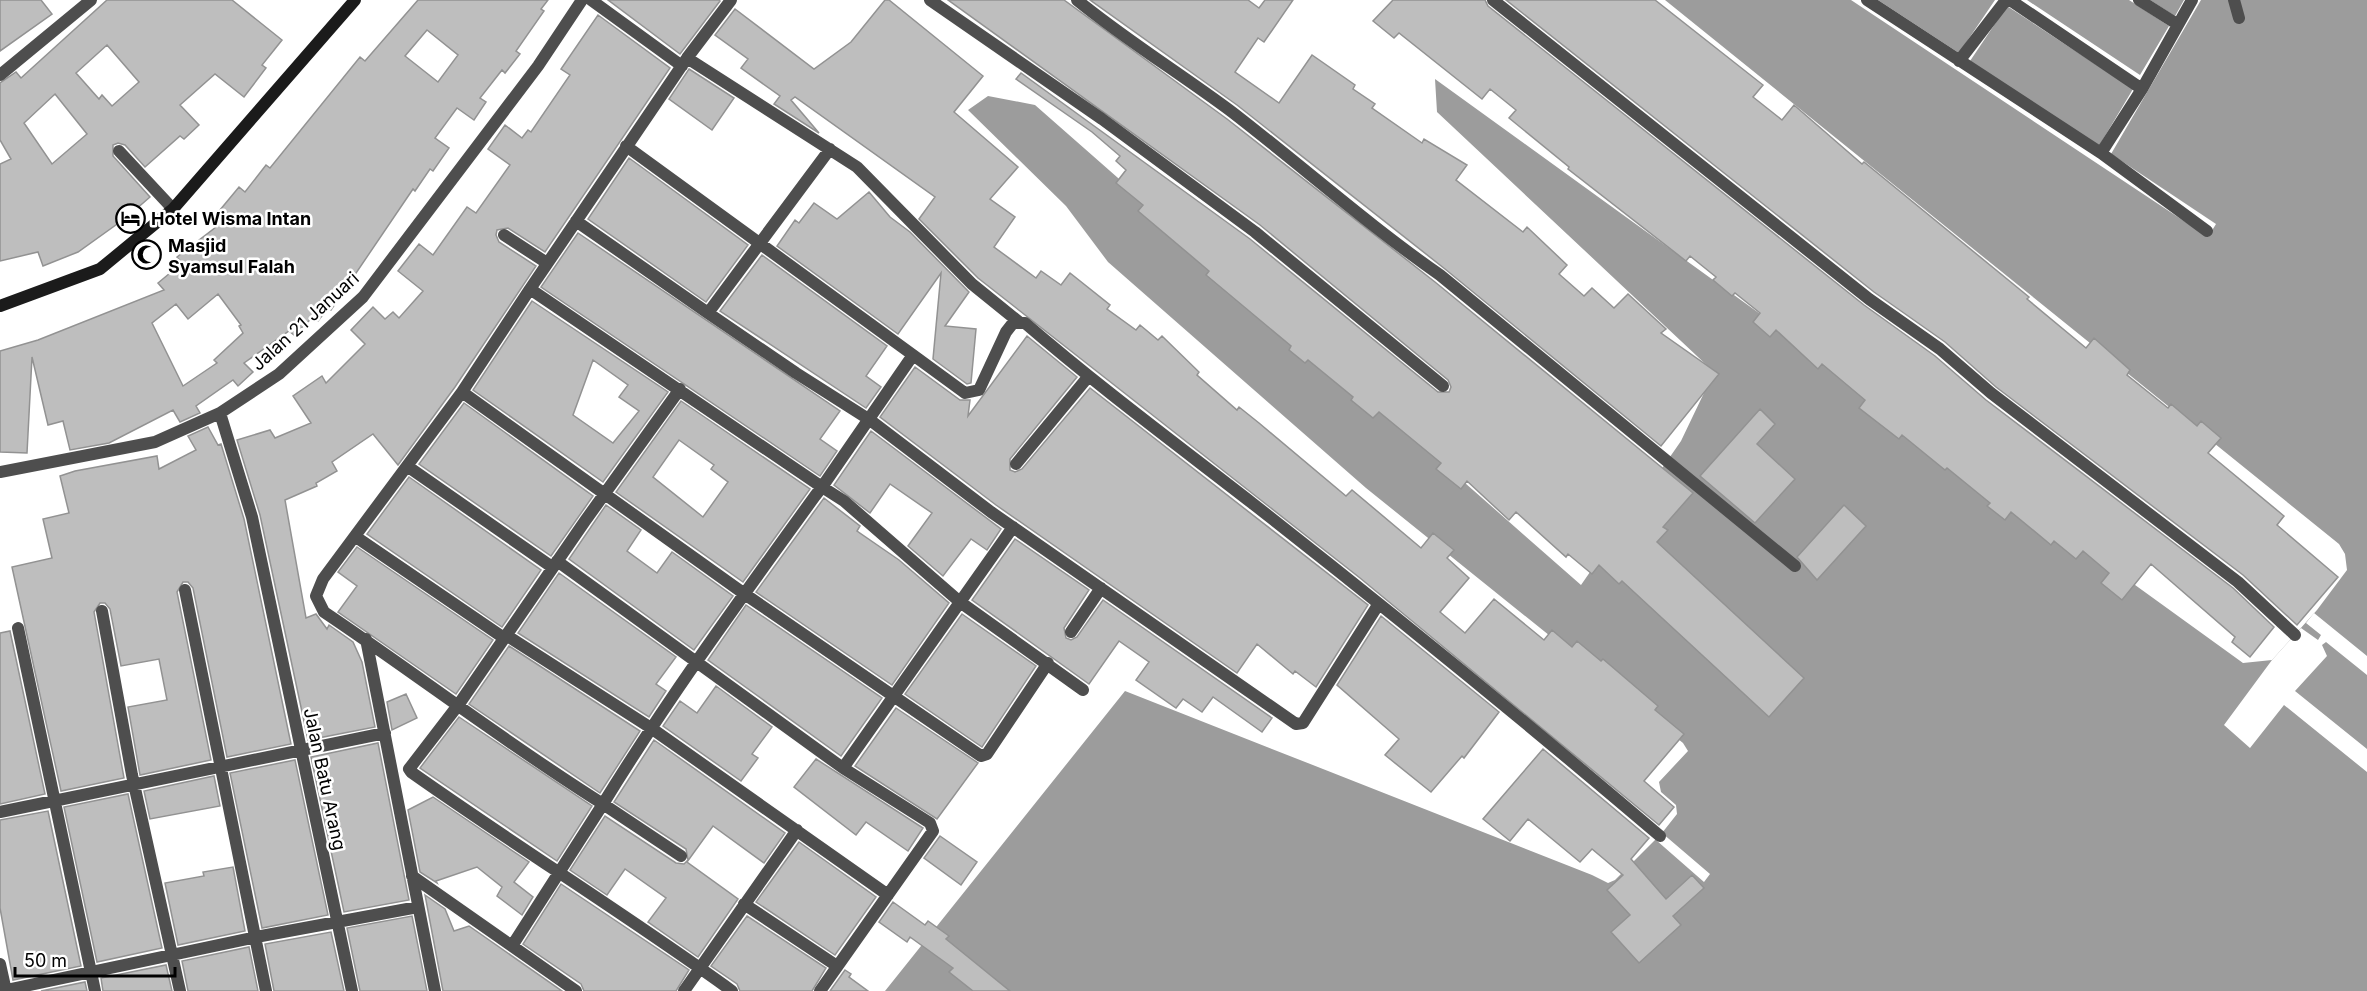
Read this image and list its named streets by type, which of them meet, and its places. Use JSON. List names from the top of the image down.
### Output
{
  "streets": {
    "street": ["Jalan 21 Januari", "Jalan Batu Arang"]
  },
  "crossings": [
    ["Jalan 21 Januari", "Jalan Batu Arang"]
  ],
  "places": {
    "hotel": ["Hotel Wisma Intan"],
    "mosque": ["Masjid Syamsul Falah"]
  },
  "scale_bar": "50 m"
}
